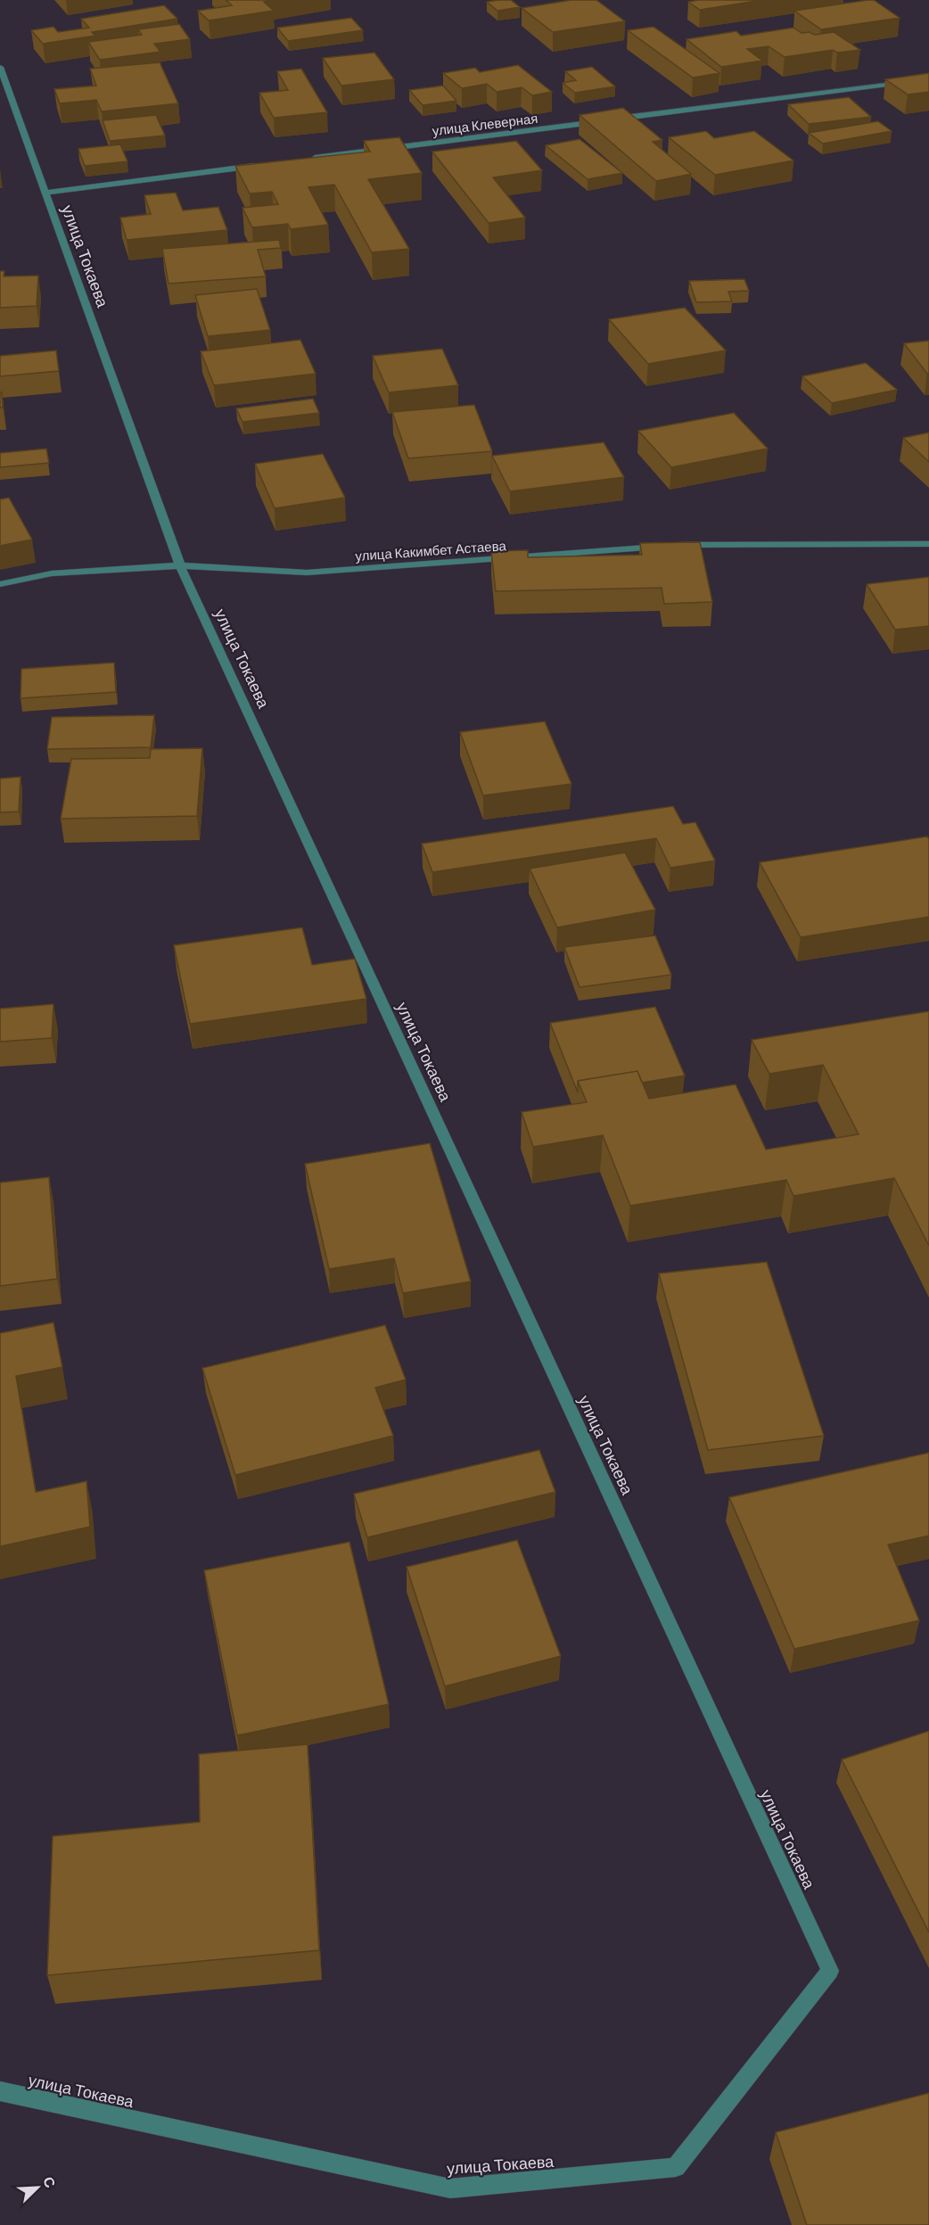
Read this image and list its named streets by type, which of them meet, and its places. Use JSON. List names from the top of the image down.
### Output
{
  "streets": {
    "street": ["улица Клеверная", "улица Токаева", "улица Какимбет Астаева"]
  },
  "crossings": [
    ["улица Токаева", "улица Какимбет Астаева"]
  ],
  "north": "top right"
}
